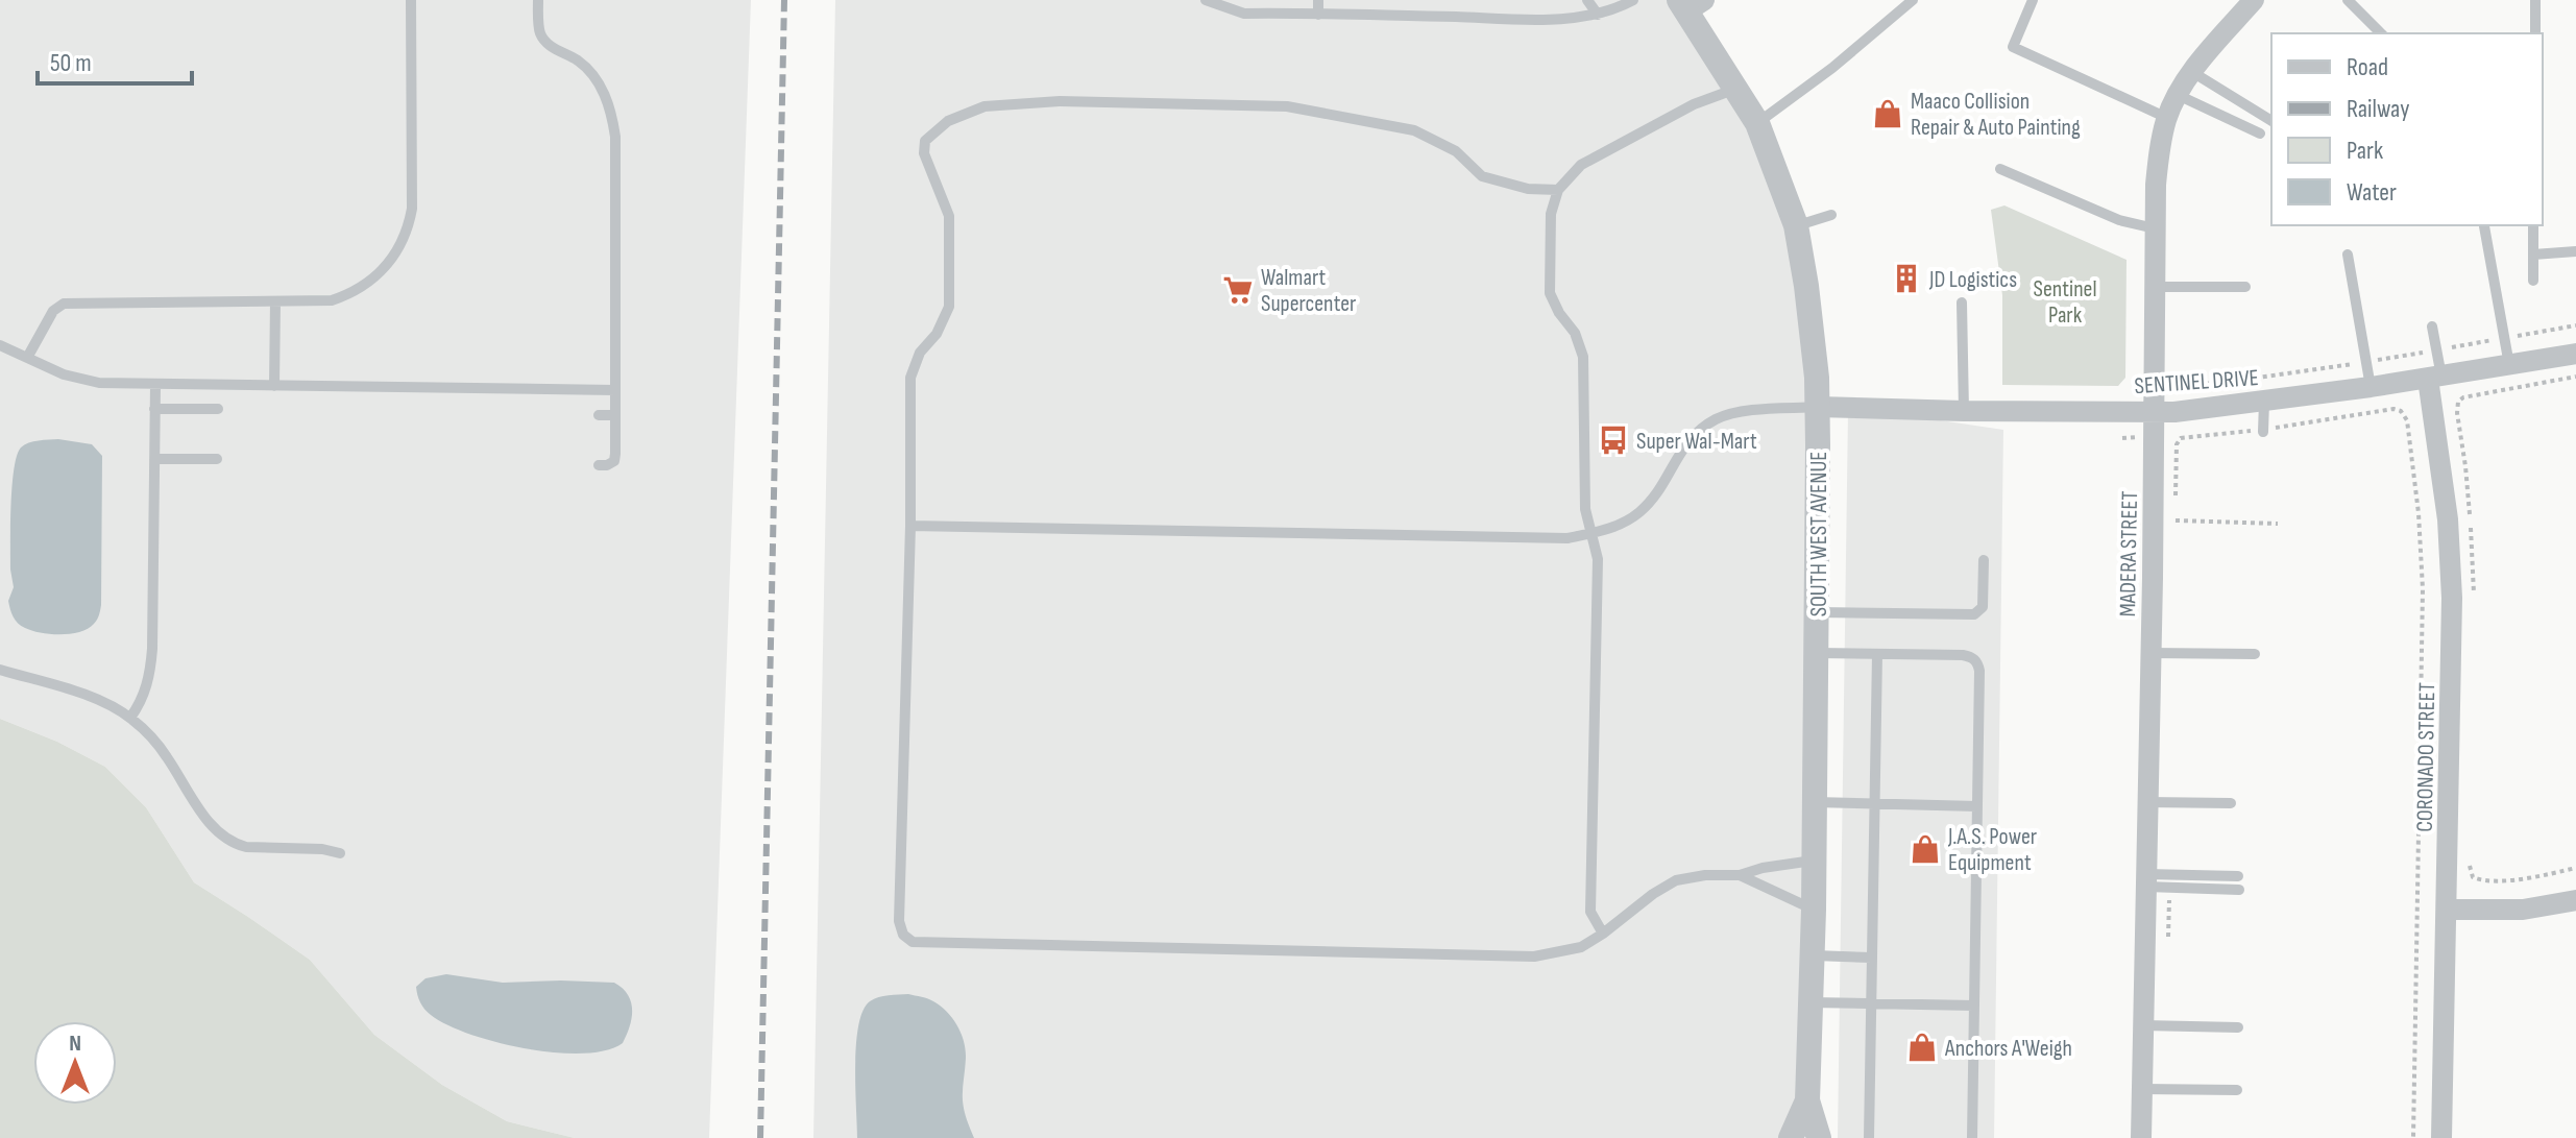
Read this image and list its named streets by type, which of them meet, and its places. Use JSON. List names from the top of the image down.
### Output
{
  "streets": {
    "street": [
      "SENTINEL DRIVE",
      "SOUTH WEST AVENUE",
      "MADERA STREET",
      "CORONADO STREET"
    ]
  },
  "crossings": [
    ["SENTINEL DRIVE", "SOUTH WEST AVENUE"],
    ["SENTINEL DRIVE", "MADERA STREET"],
    ["SENTINEL DRIVE", "CORONADO STREET"]
  ],
  "parks": ["Sentinel Park"],
  "places": {
    "shop": ["Maaco Collision Repair & Auto Painting", "J.A.S. Power Equipment", "Anchors A'Weigh"],
    "building": ["JD Logistics"],
    "supermarket": ["Walmart Supercenter"],
    "bus stop": ["Super Wal-Mart"]
  },
  "legend": [
    "Road",
    "Railway",
    "Park",
    "Water"
  ],
  "scale_bar": "50 m",
  "north": "top"
}
